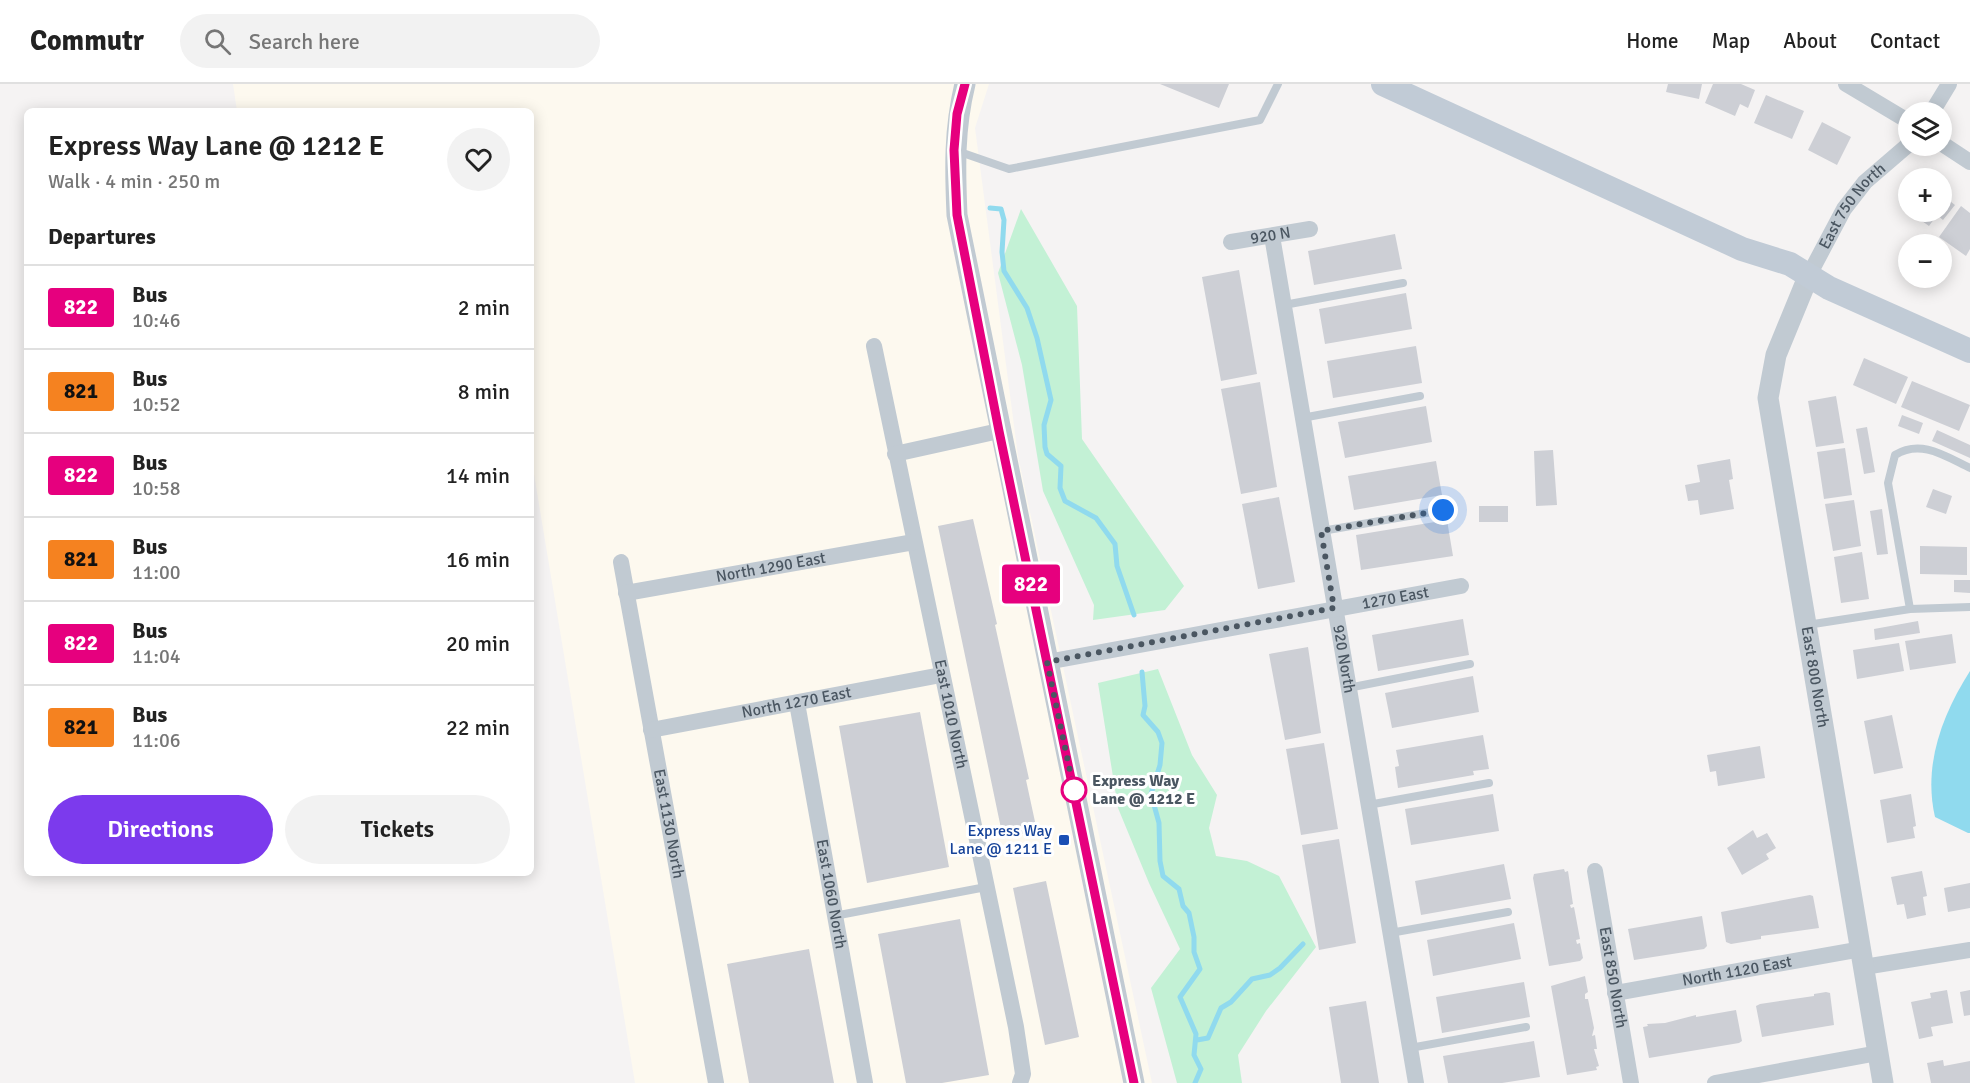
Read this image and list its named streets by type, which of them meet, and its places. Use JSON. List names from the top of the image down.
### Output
{
  "streets": {
    "street": [
      "East 750 North",
      "920 N",
      "North 1290 East",
      "1270 East",
      "920 North",
      "East 800 North",
      "North 1270 East",
      "East 1010 North",
      "East 1130 North",
      "East 1060 North",
      "North 1120 East",
      "East 850 North"
    ]
  },
  "crossings": [
    ["East 750 North", "East 800 North"],
    ["920 N", "920 North"],
    ["North 1290 East", "East 1010 North"],
    ["North 1290 East", "East 1130 North"],
    ["1270 East", "920 North"],
    ["East 800 North", "North 1120 East"],
    ["North 1270 East", "East 1010 North"],
    ["North 1270 East", "East 1130 North"],
    ["North 1270 East", "East 1060 North"],
    ["North 1120 East", "East 850 North"]
  ],
  "places": {
    "other": ["Express Way Lane @ 1212 E"],
    "transit": ["Express Way Lane @ 1211 E"]
  },
  "lines": ["bus line 822"],
  "page": {
    "header": "Commutr",
    "search": "Search here",
    "nav": [
      "Home",
      "Map",
      "About",
      "Contact"
    ],
    "on_map": "822",
    "map_buttons": ["+", "−"],
    "heading": [
      ["Express Way Lane @ 1212 E", "Walk · 4 min · 250 m"],
      "Departures"
    ],
    "list": [
      {
        "mark": "822",
        "name": "Bus",
        "note": "10:46",
        "value": "2 min"
      },
      {
        "mark": "821",
        "name": "Bus",
        "note": "10:52",
        "value": "8 min"
      },
      {
        "mark": "822",
        "name": "Bus",
        "note": "10:58",
        "value": "14 min"
      },
      {
        "mark": "821",
        "name": "Bus",
        "note": "11:00",
        "value": "16 min"
      },
      {
        "mark": "822",
        "name": "Bus",
        "note": "11:04",
        "value": "20 min"
      },
      {
        "mark": "821",
        "name": "Bus",
        "note": "11:06",
        "value": "22 min"
      }
    ],
    "buttons": ["Directions", "Tickets"]
  }
}
